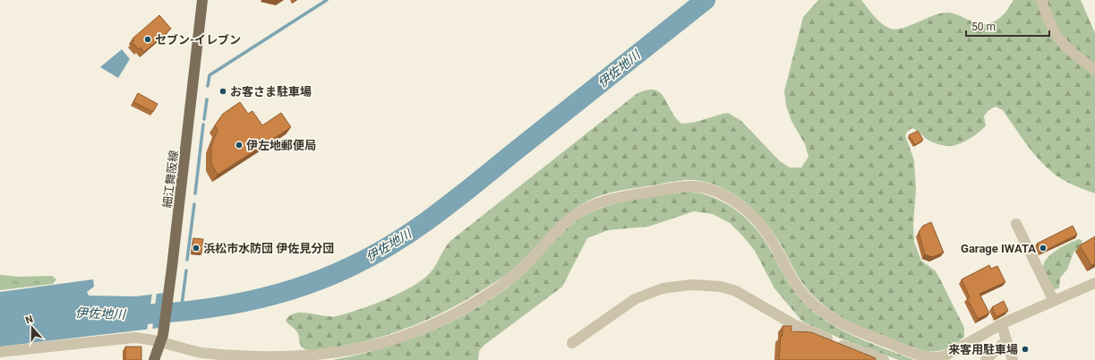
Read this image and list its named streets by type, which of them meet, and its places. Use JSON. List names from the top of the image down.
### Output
{
  "streets": {
    "main road": ["細江舞阪線"]
  },
  "water": ["伊佐地川"],
  "places": [
    "セブン-イレブン",
    "お客さま駐車場",
    "伊左地郵便局",
    "浜松市水防団 伊佐見分団",
    "Garage IWATA",
    "来客用駐車場"
  ],
  "scale_bar": "50 m",
  "north": "top"
}
